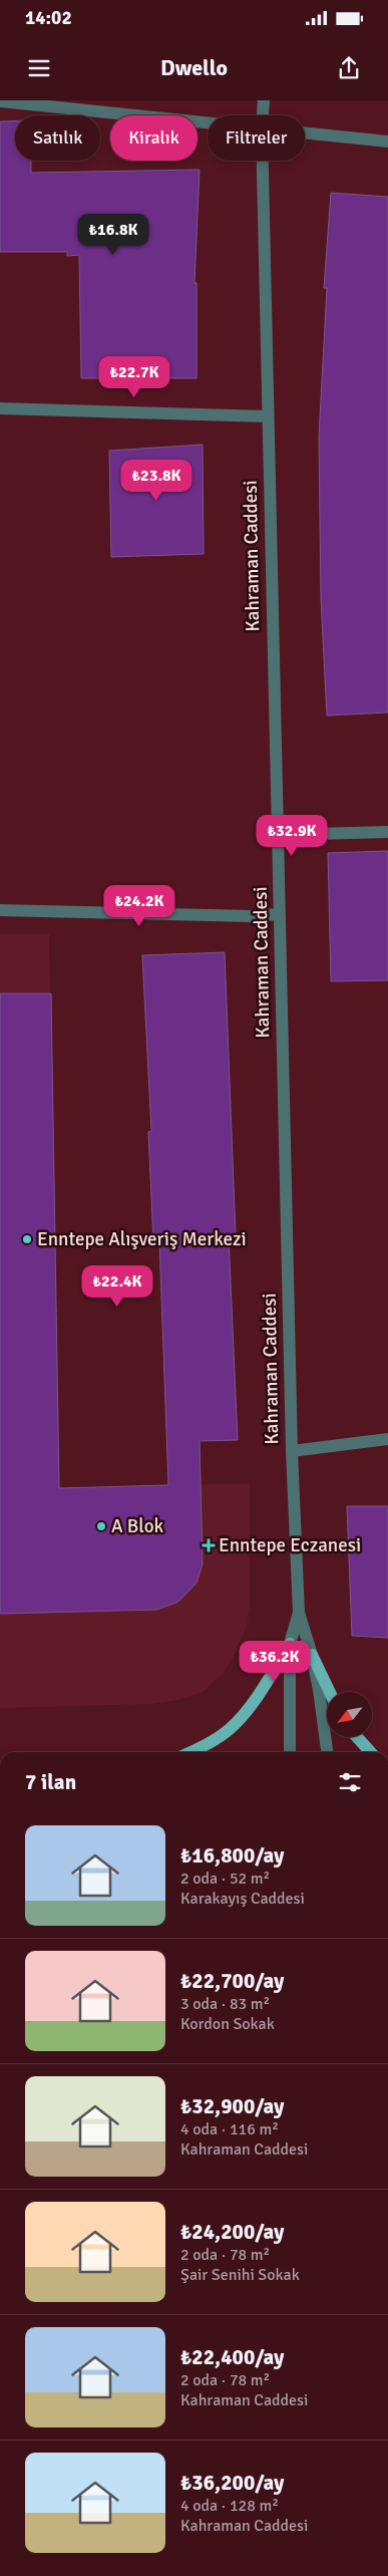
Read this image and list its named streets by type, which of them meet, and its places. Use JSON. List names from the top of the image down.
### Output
{
  "streets": {
    "street": ["Kahraman Caddesi"]
  },
  "places": {
    "other": ["Enntepe Alışveriş Merkezi", "A Blok"],
    "health": ["Enntepe Eczanesi"]
  },
  "north": "bottom left",
  "page": {
    "status": "14:02",
    "header": "Dwello",
    "chip": ["Satılık", "Kiralık", "Filtreler"],
    "price": [
      "₺16.8K",
      "₺22.7K",
      "₺23.8K",
      "₺32.9K",
      "₺24.2K",
      "₺22.4K",
      "₺36.2K"
    ],
    "heading": "7 ilan",
    "list": [
      {
        "name": "₺16,800/ay",
        "note": "2 oda · 52 m² · Karakayış Caddesi"
      },
      {
        "name": "₺22,700/ay",
        "note": "3 oda · 83 m² · Kordon Sokak"
      },
      {
        "name": "₺32,900/ay",
        "note": "4 oda · 116 m² · Kahraman Caddesi"
      },
      {
        "name": "₺24,200/ay",
        "note": "2 oda · 78 m² · Şair Senihi Sokak"
      },
      {
        "name": "₺22,400/ay",
        "note": "2 oda · 78 m² · Kahraman Caddesi"
      },
      {
        "name": "₺36,200/ay",
        "note": "4 oda · 128 m² · Kahraman Caddesi"
      }
    ]
  }
}
